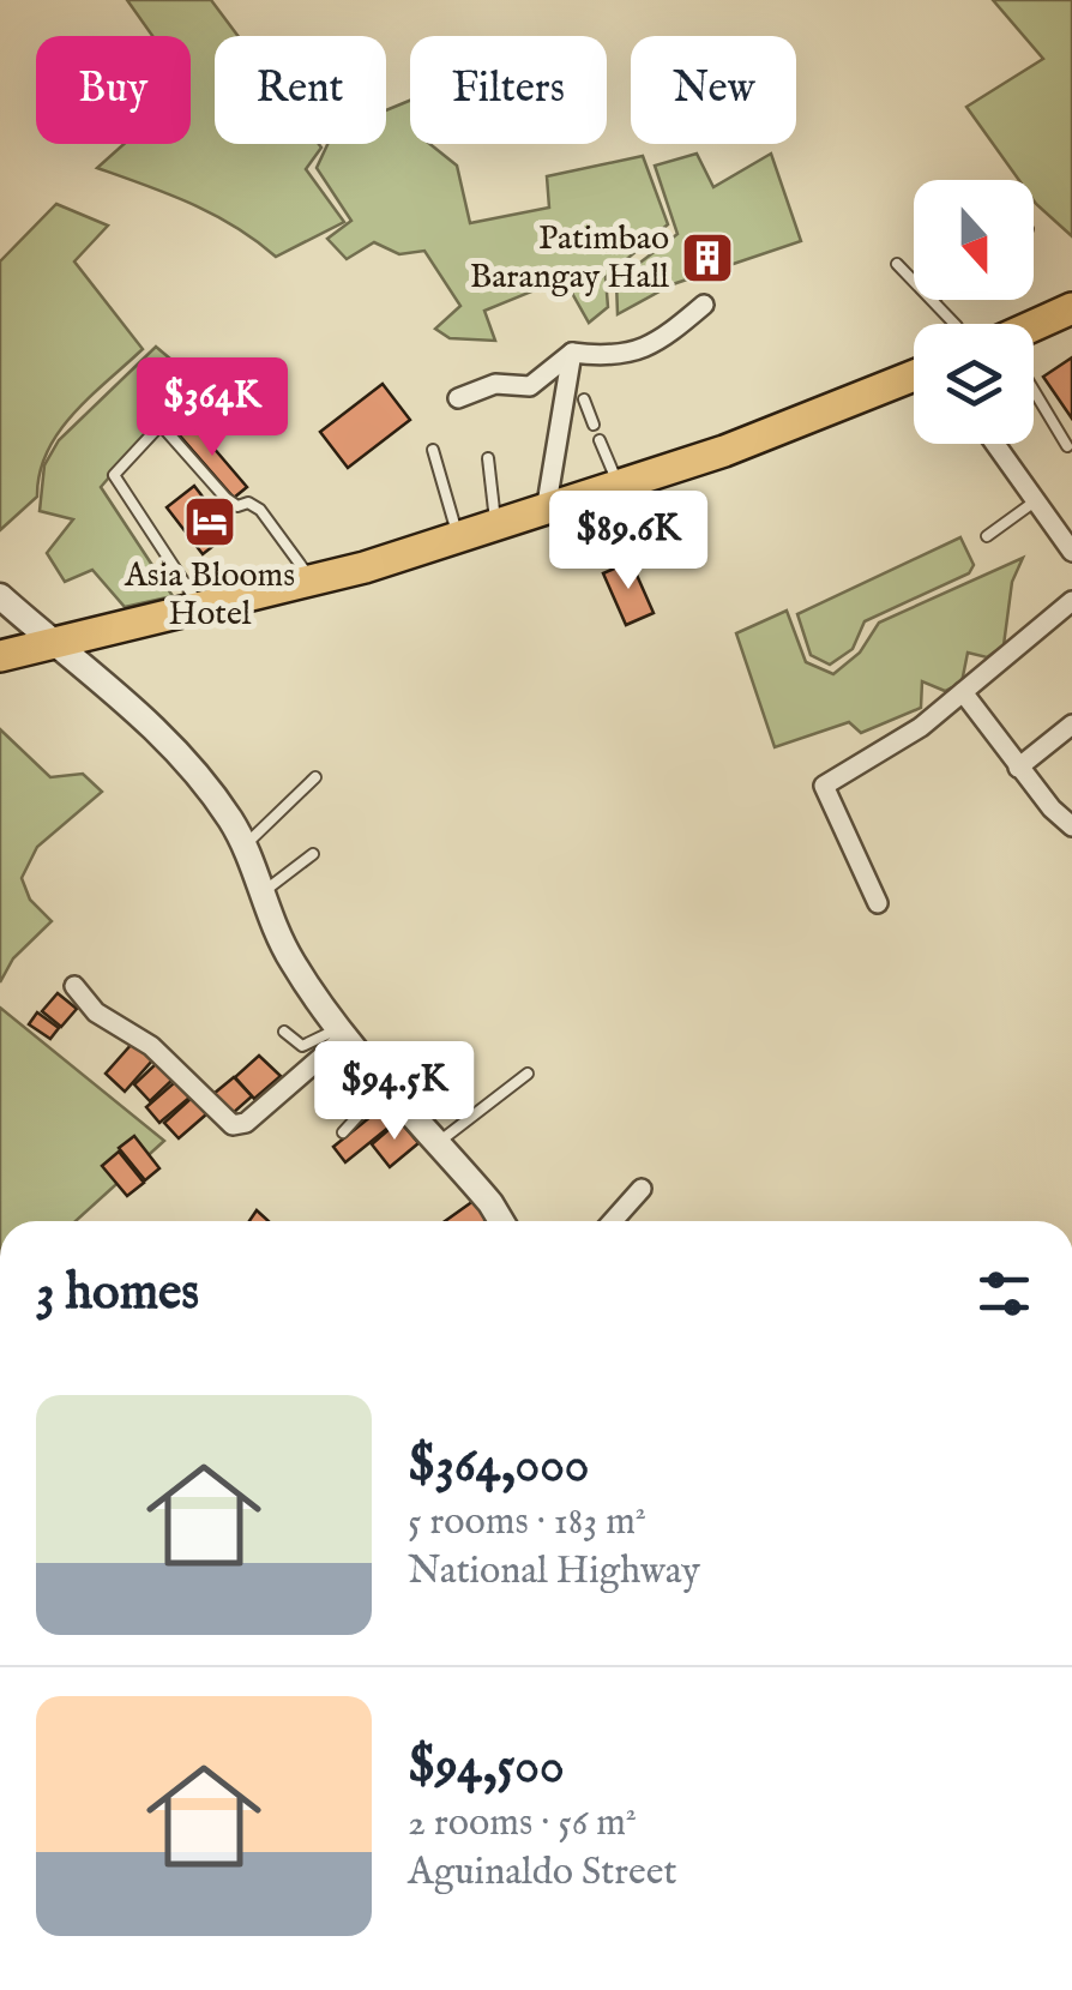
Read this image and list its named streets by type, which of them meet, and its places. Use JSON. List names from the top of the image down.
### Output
{
  "places": {
    "building": ["Patimbao Barangay Hall"],
    "hotel": ["Asia Blooms Hotel"]
  },
  "north": "bottom",
  "page": {
    "chip": [
      "Buy",
      "Rent",
      "Filters",
      "New"
    ],
    "price": ["$364K", "$89.6K", "$94.5K"],
    "heading": "3 homes",
    "list": [
      {
        "name": "$364,000",
        "note": "5 rooms · 183 m² · National Highway"
      },
      {
        "name": "$94,500",
        "note": "2 rooms · 56 m² · Aguinaldo Street"
      }
    ]
  }
}
